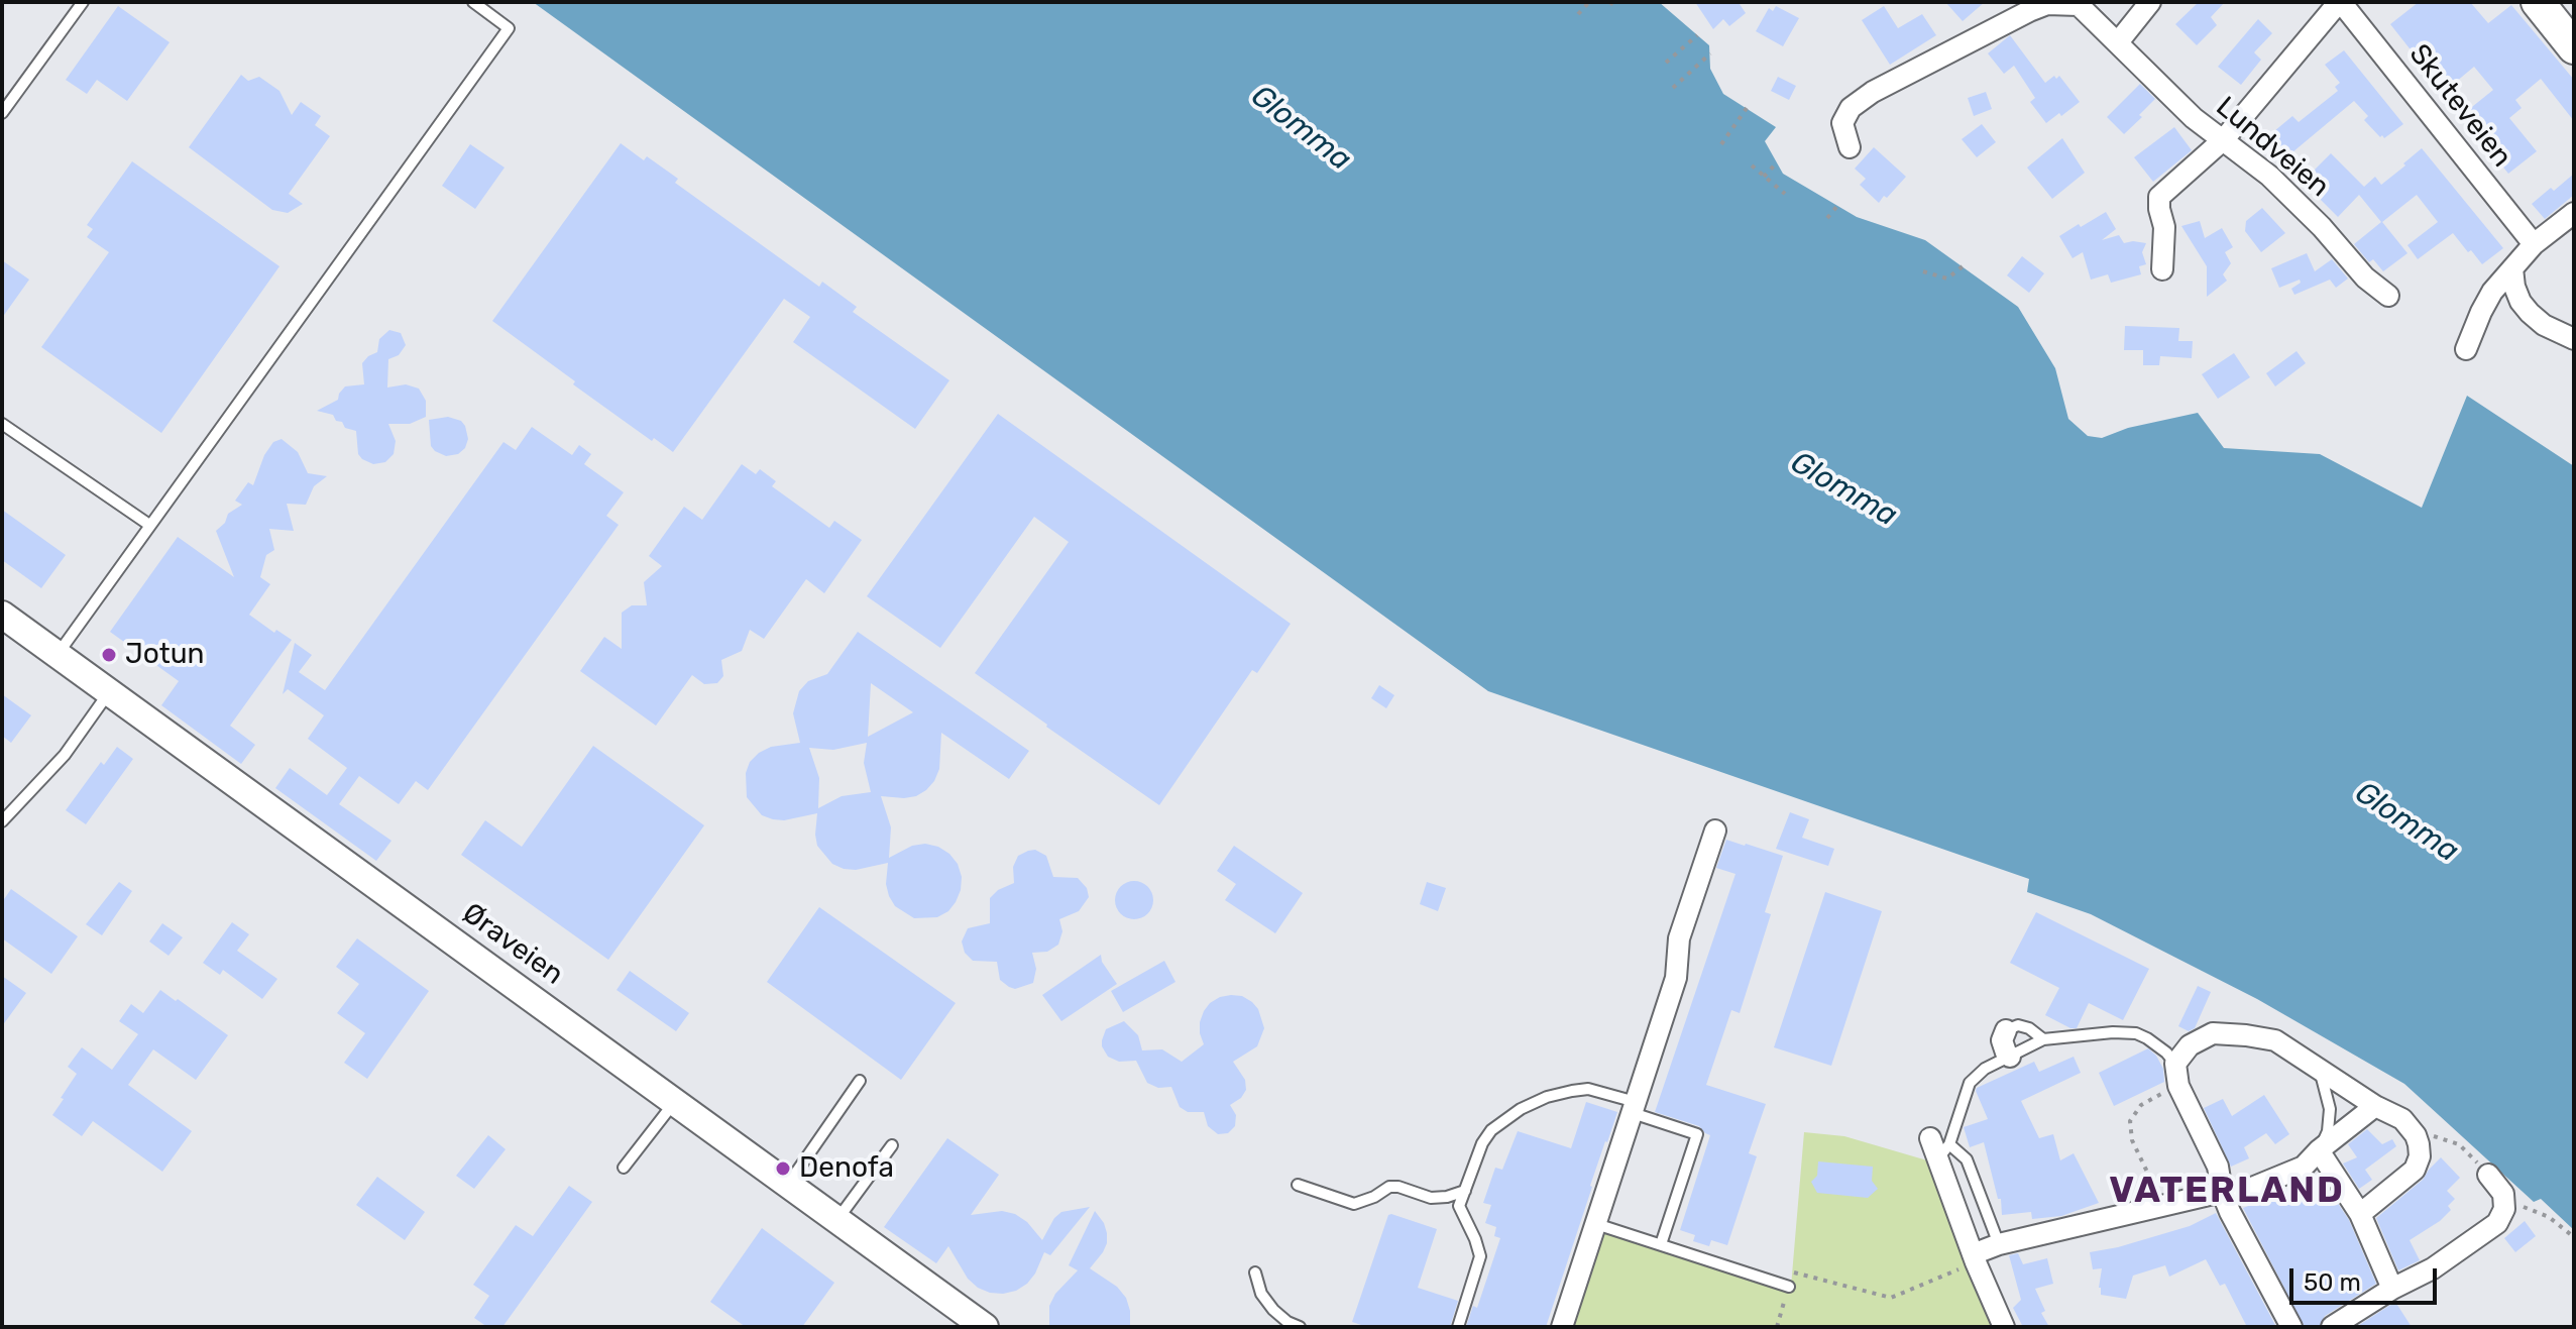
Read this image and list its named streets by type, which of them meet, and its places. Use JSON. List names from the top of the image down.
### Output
{
  "streets": {
    "street": ["Skuteveien", "Lundveien", "Øraveien"]
  },
  "districts": ["VATERLAND"],
  "water": ["Glomma"],
  "places": ["Jotun", "Denofa"],
  "scale_bar": "50 m"
}
